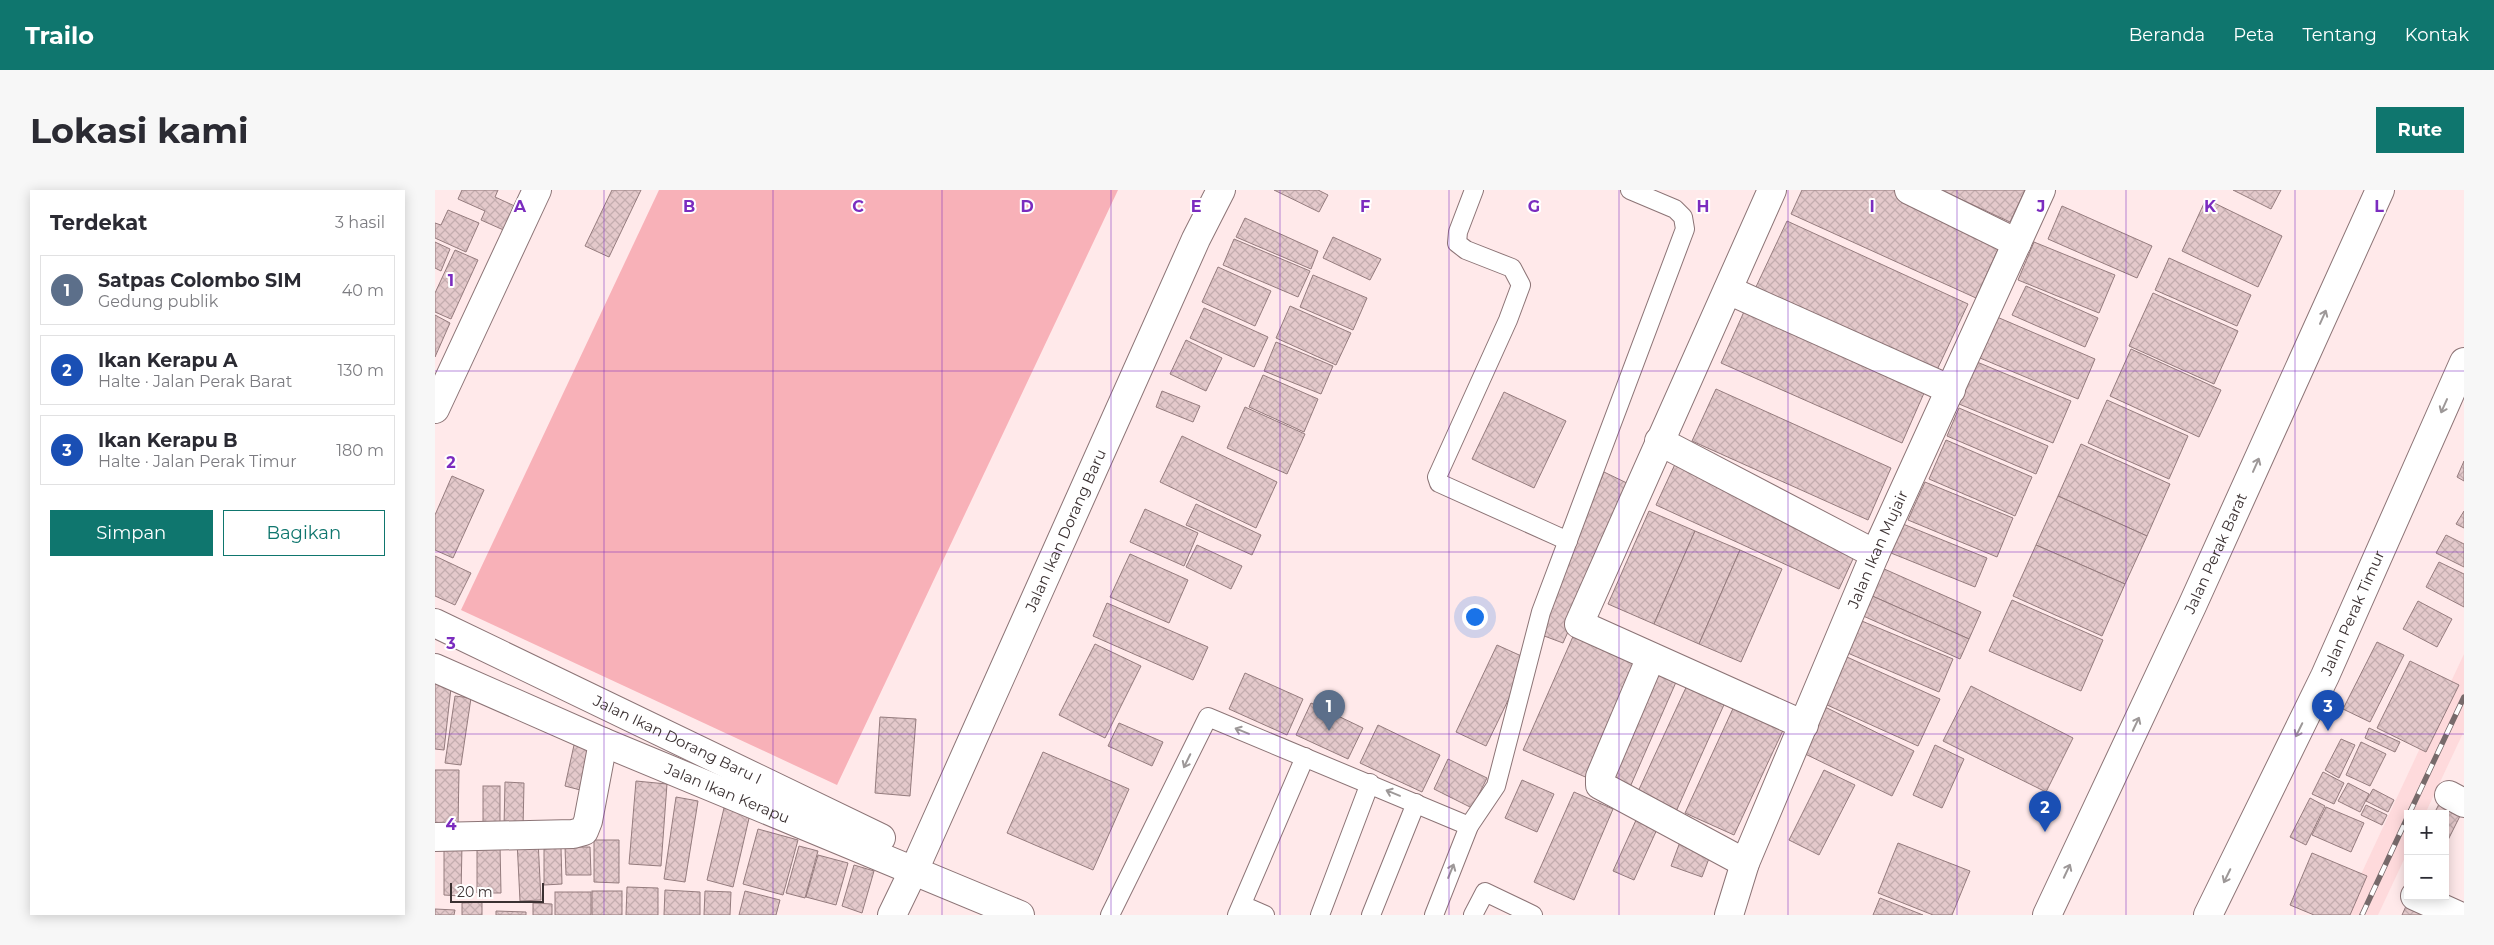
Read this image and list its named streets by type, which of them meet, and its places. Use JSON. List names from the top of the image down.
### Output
{
  "streets": {
    "main road": [
      "Jalan Ikan Dorang Baru",
      "Jalan Ikan Mujair",
      "Jalan Perak Barat",
      "Jalan Perak Timur",
      "Jalan Ikan Dorang Baru I",
      "Jalan Ikan Kerapu"
    ]
  },
  "crossings": [
    ["Jalan Ikan Dorang Baru", "Jalan Ikan Dorang Baru I"],
    ["Jalan Ikan Dorang Baru", "Jalan Ikan Kerapu"],
    ["Jalan Ikan Dorang Baru I", "Jalan Ikan Kerapu"]
  ],
  "one_way": ["Jalan Perak Barat", "Jalan Perak Timur"],
  "scale_bar": "20 m",
  "page": {
    "header": "Trailo",
    "nav": [
      "Beranda",
      "Peta",
      "Tentang",
      "Kontak"
    ],
    "buttons": [
      "Rute",
      ["Simpan", "Bagikan"]
    ],
    "title": "Lokasi kami",
    "heading": ["Terdekat", "3 hasil"],
    "list": [
      {
        "mark": "1",
        "name": "Satpas Colombo SIM",
        "note": "Gedung publik",
        "value": "40 m"
      },
      {
        "mark": "2",
        "name": "Ikan Kerapu A",
        "note": "Halte · Jalan Perak Barat",
        "value": "130 m"
      },
      {
        "mark": "3",
        "name": "Ikan Kerapu B",
        "note": "Halte · Jalan Perak Timur",
        "value": "180 m"
      }
    ],
    "pins": ["1", "3", "2"],
    "map_buttons": ["+", "−"],
    "scale": "20 m"
  },
  "grid": {
    "columns": [
      "A",
      "B",
      "C",
      "D",
      "E",
      "F",
      "G",
      "H",
      "I",
      "J",
      "K",
      "L"
    ],
    "rows": [
      "1",
      "2",
      "3",
      "4"
    ]
  }
}
